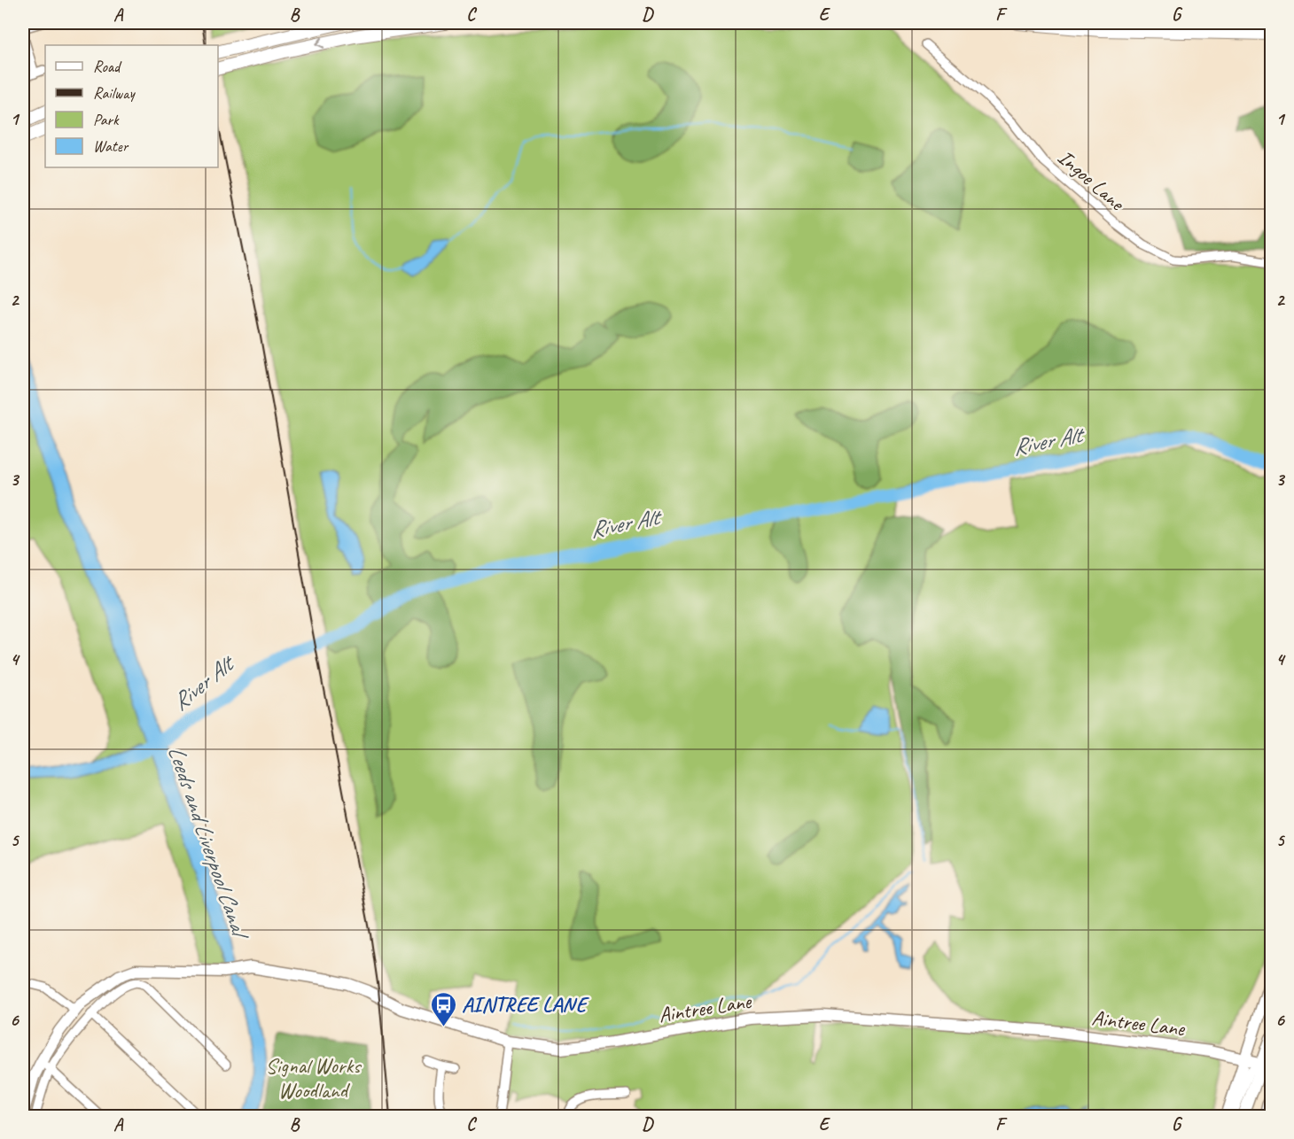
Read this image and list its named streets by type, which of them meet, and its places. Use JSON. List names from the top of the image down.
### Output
{
  "streets": {
    "main road": ["Aintree Lane"],
    "street": ["Ingoe Lane"]
  },
  "water": ["River Alt", "Leeds and Liverpool Canal"],
  "parks": ["Signal Works Woodland"],
  "places": {
    "bus stop": ["AINTREE LANE"]
  },
  "legend": [
    "Road",
    "Railway",
    "Park",
    "Water"
  ],
  "grid": {
    "columns": [
      "A",
      "B",
      "C",
      "D",
      "E",
      "F",
      "G"
    ],
    "rows": [
      "1",
      "2",
      "3",
      "4",
      "5",
      "6"
    ]
  }
}
